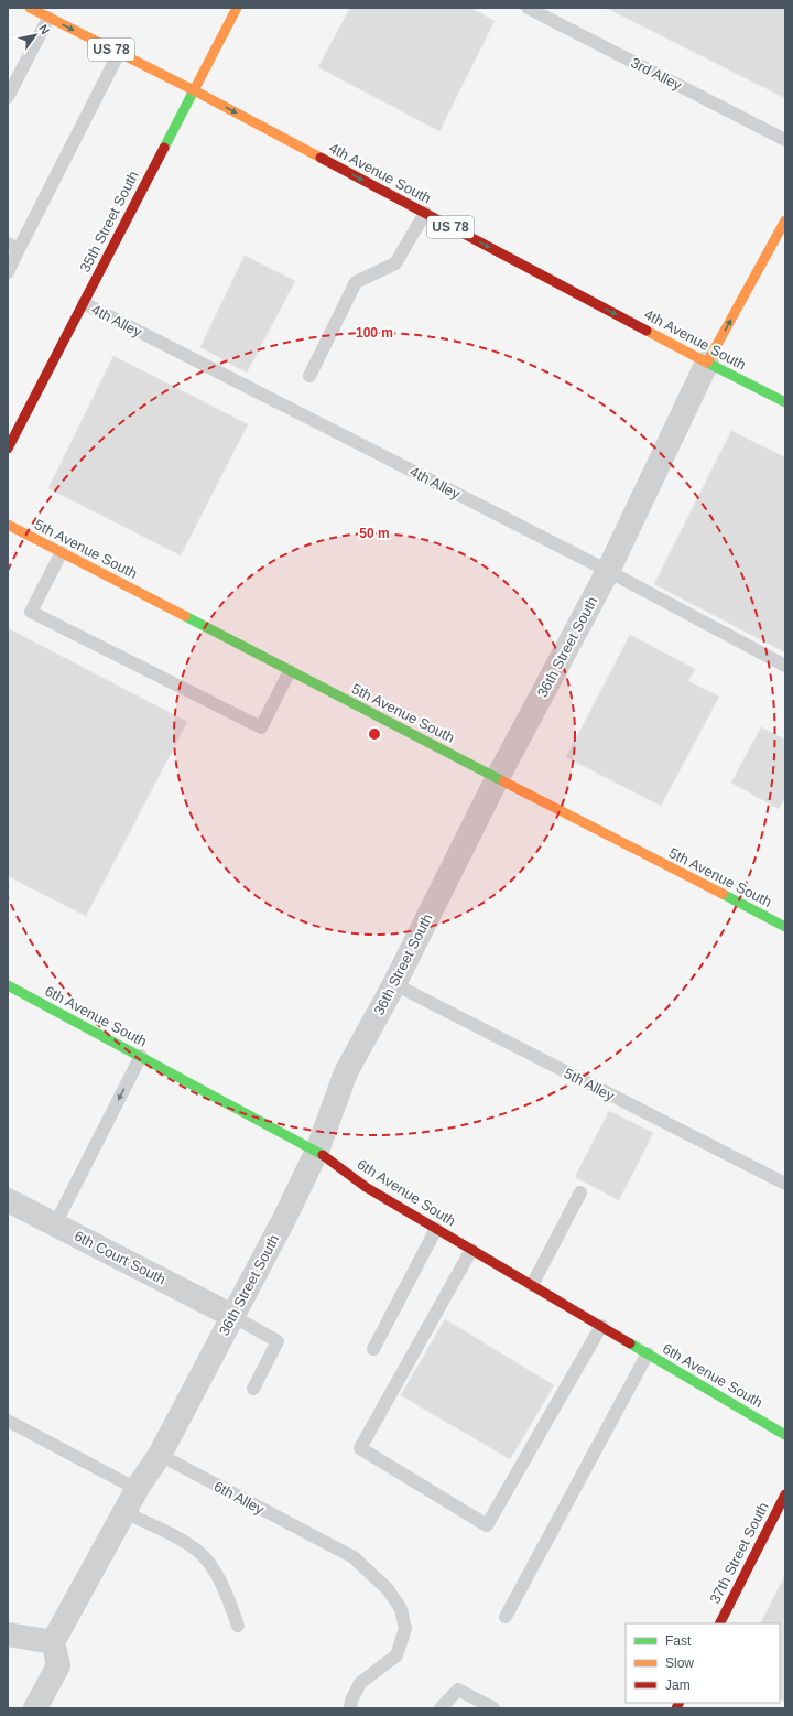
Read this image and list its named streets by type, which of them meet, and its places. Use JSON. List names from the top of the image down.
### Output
{
  "streets": {
    "main road": [
      "US 78",
      "4th Avenue South",
      "35th Street South",
      "5th Avenue South",
      "36th Street South",
      "6th Avenue South",
      "37th Street South"
    ],
    "street": ["6th Court South"],
    "lane": [
      "3rd Alley",
      "4th Alley",
      "5th Alley",
      "6th Alley"
    ]
  },
  "crossings": [
    ["4th Avenue South", "35th Street South"],
    ["4th Avenue South", "36th Street South"],
    ["35th Street South", "4th Alley"],
    ["4th Alley", "36th Street South"],
    ["5th Avenue South", "36th Street South"],
    ["36th Street South", "6th Avenue South"],
    ["36th Street South", "5th Alley"],
    ["36th Street South", "6th Court South"],
    ["36th Street South", "6th Alley"]
  ],
  "one_way": ["4th Avenue South"],
  "legend": ["Fast", "Slow", "Jam"],
  "north": "top right",
  "rings": ["100 m", "50 m"]
}
